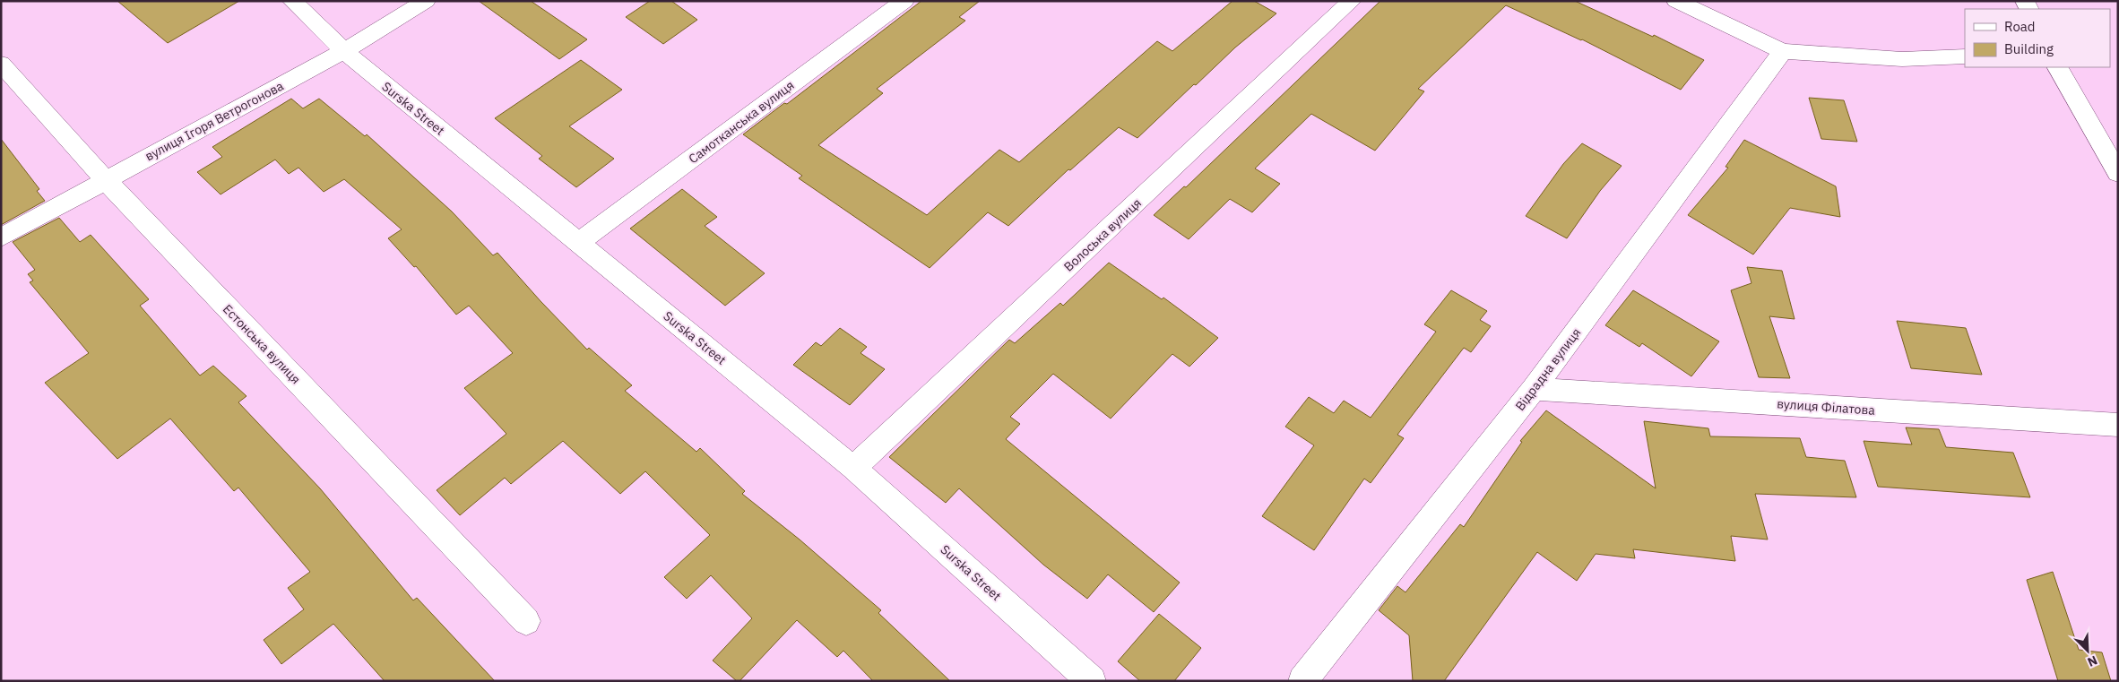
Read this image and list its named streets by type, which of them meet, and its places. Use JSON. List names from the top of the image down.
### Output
{
  "streets": {
    "street": [
      "Surska Street",
      "вулиця Ігоря Ветрогонова",
      "Самотканська вулиця",
      "Волоська вулиця",
      "Естонська вулиця",
      "Відрадна вулиця",
      "вулиця Філатова"
    ]
  },
  "crossings": [
    ["Surska Street", "вулиця Ігоря Ветрогонова"],
    ["Surska Street", "Самотканська вулиця"],
    ["Surska Street", "Волоська вулиця"],
    ["вулиця Ігоря Ветрогонова", "Естонська вулиця"],
    ["Відрадна вулиця", "вулиця Філатова"]
  ],
  "legend": ["Road", "Building"],
  "north": "bottom right"
}
